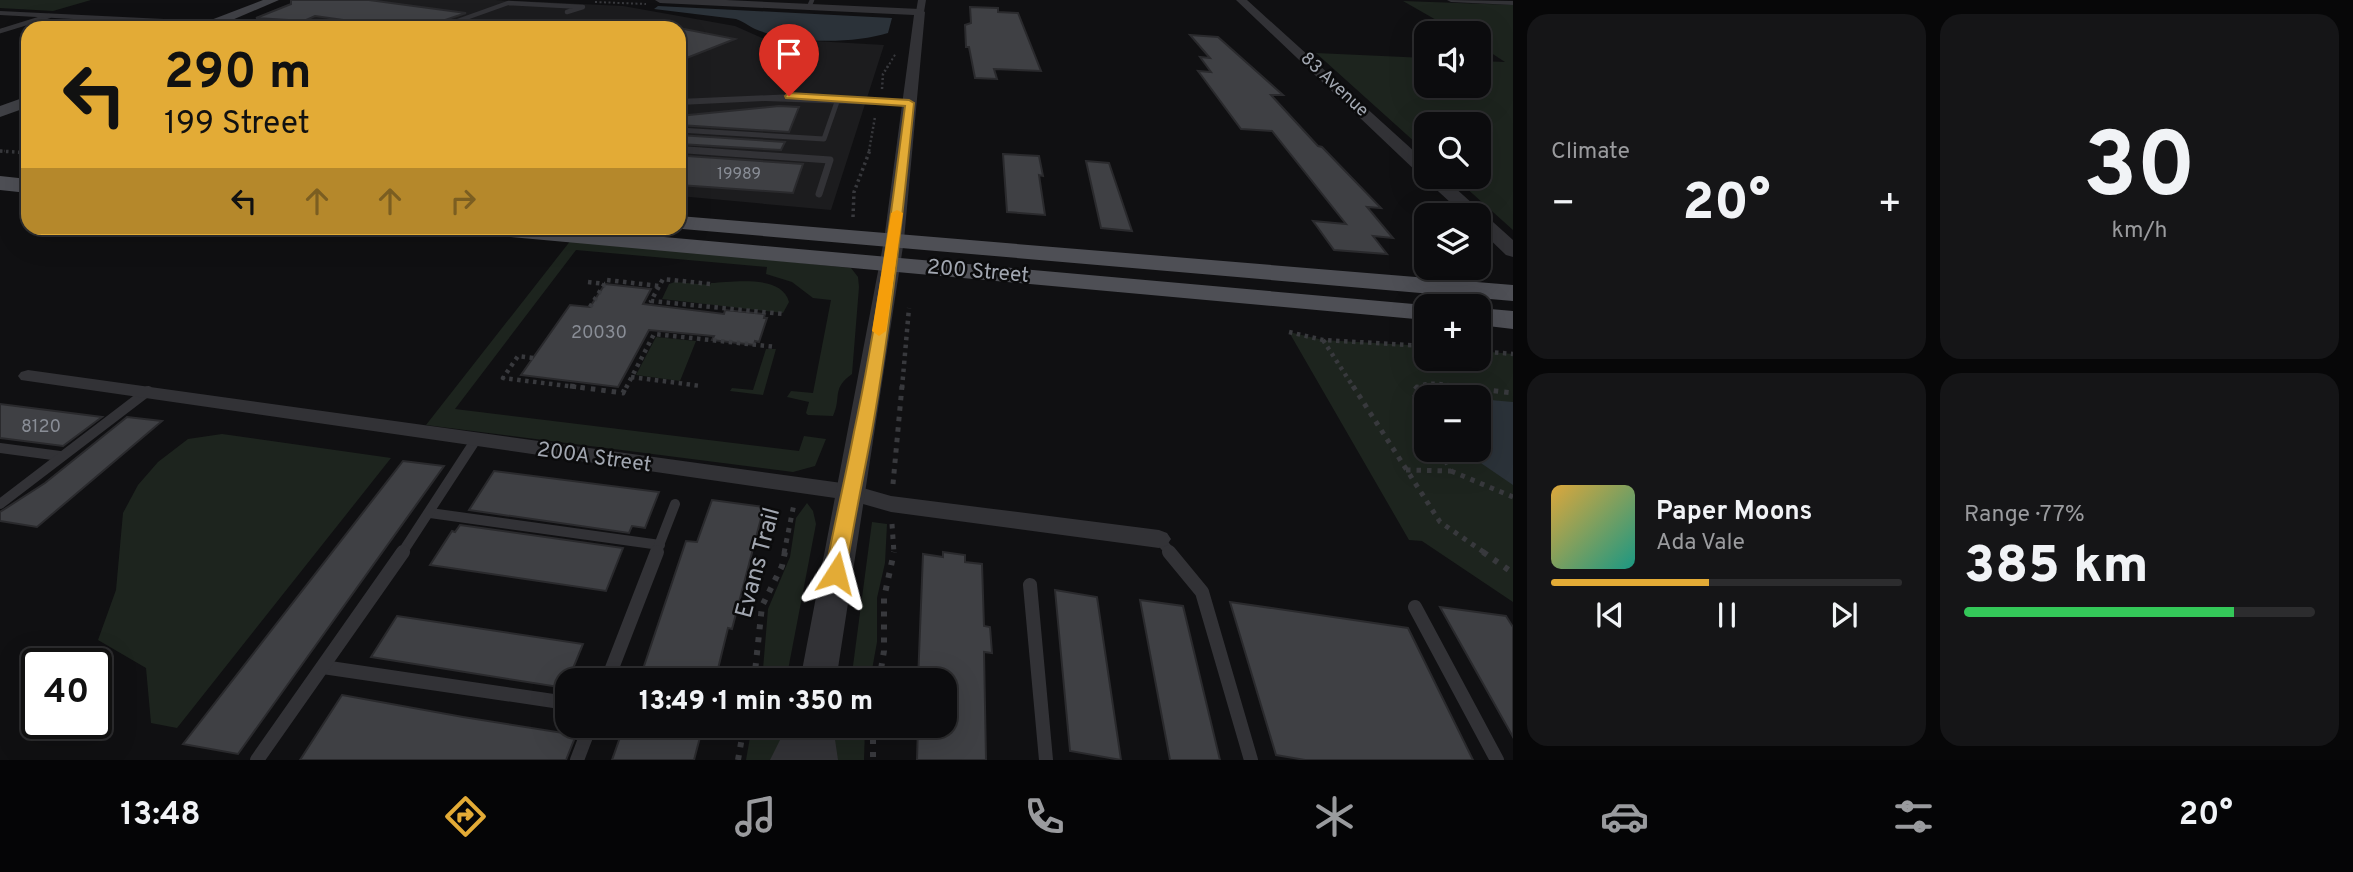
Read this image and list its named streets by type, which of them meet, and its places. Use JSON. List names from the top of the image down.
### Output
{
  "streets": {
    "main road": ["200 Street"],
    "street": ["83 Avenue", "200A Street"],
    "path": ["Evans Trail"]
  },
  "house_numbers": ["19989", "20030", "8120"],
  "page": {
    "tile": [
      "Climate",
      ["30", "km/h"],
      ["Range · 77%", "385 km"]
    ],
    "map_buttons": ["+", "−"],
    "turn": ["290 m", "199 Street"],
    "heat": ["−", "20°", "+"],
    "song": ["Paper Moons", "Ada Vale"],
    "limit": "40",
    "trip": "13:49 · 1 min · 350 m",
    "tabs": ["13:48", "20°"]
  }
}
